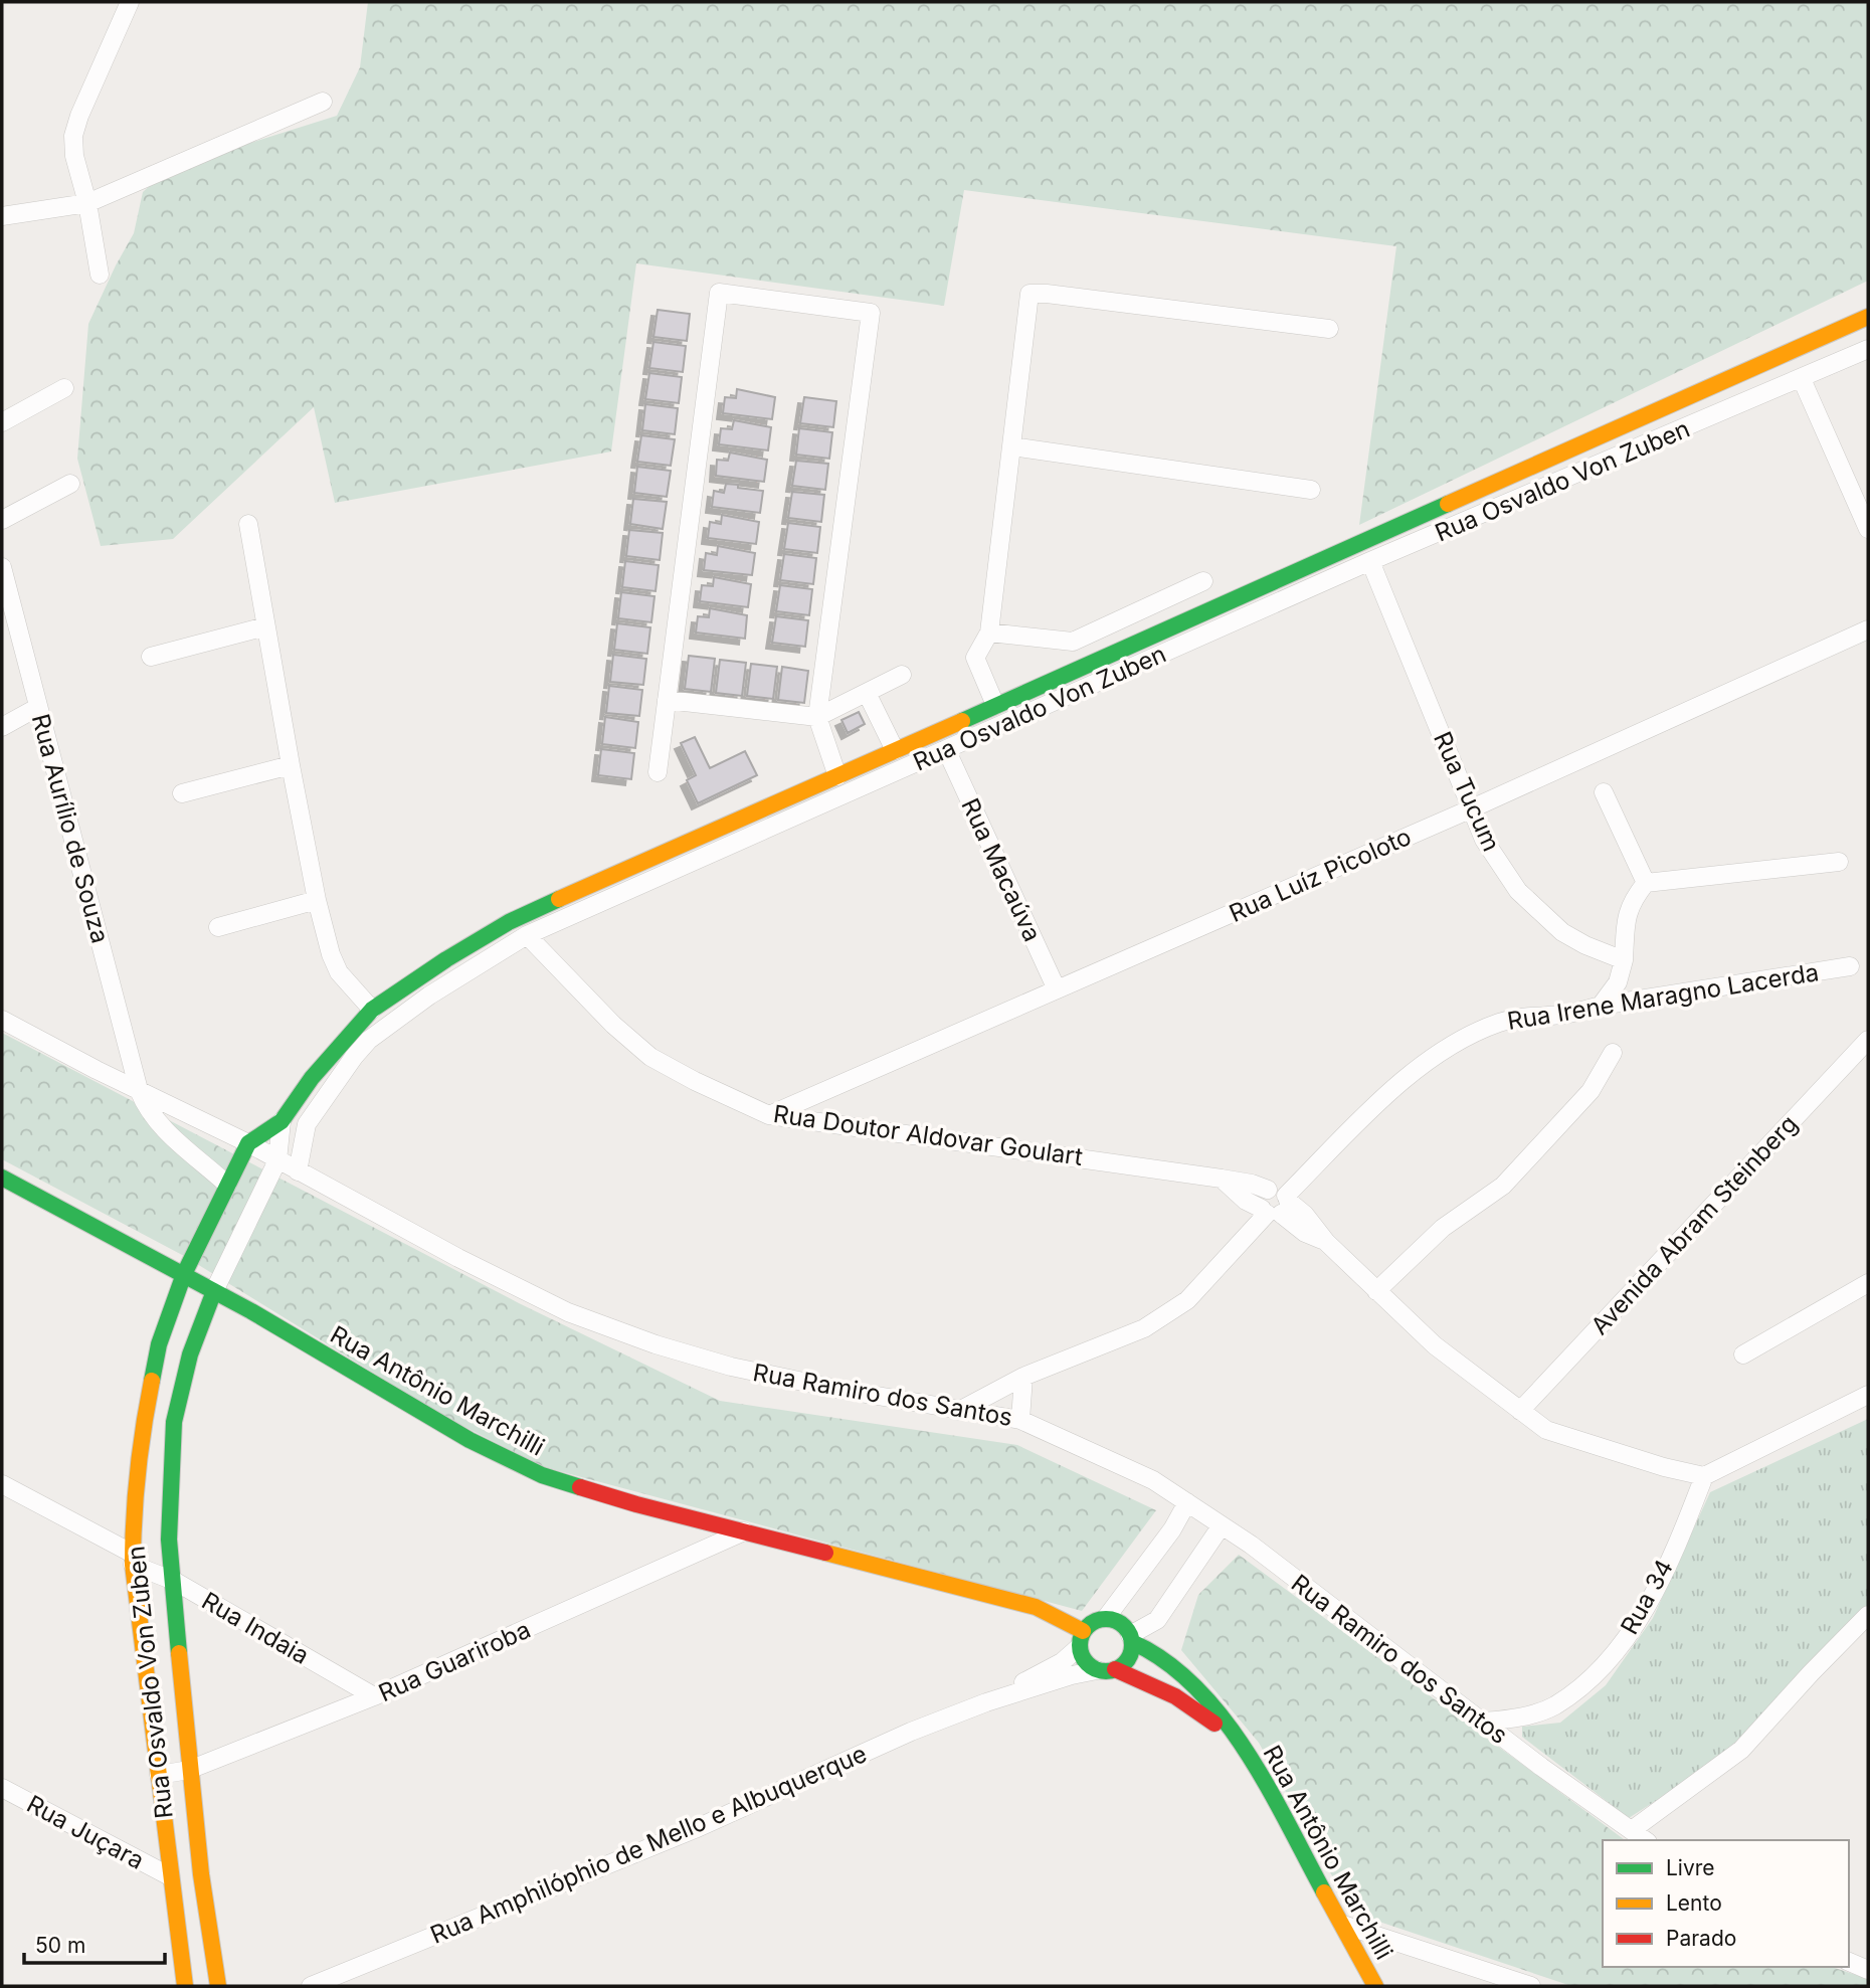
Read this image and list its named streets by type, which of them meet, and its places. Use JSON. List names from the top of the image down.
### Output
{
  "streets": {
    "street": [
      "Rua Osvaldo Von Zuben",
      "Rua Tucum",
      "Rua Aurílio de Souza",
      "Rua Macaúva",
      "Rua Luíz Picoloto",
      "Rua Irene Maragno Lacerda",
      "Rua Doutor Aldovar Goulart",
      "Avenida Abram Steinberg",
      "Rua Antônio Marchilli",
      "Rua Ramiro dos Santos",
      "Rua 34",
      "Rua Indaia",
      "Rua Guariroba",
      "Rua Juçara",
      "Rua Amphilóphio de Mello e Albuquerque"
    ]
  },
  "crossings": [
    ["Rua Osvaldo Von Zuben", "Rua Tucum"],
    ["Rua Osvaldo Von Zuben", "Rua Aurílio de Souza"],
    ["Rua Osvaldo Von Zuben", "Rua Macaúva"],
    ["Rua Osvaldo Von Zuben", "Rua Doutor Aldovar Goulart"],
    ["Rua Osvaldo Von Zuben", "Rua Antônio Marchilli"],
    ["Rua Osvaldo Von Zuben", "Rua Ramiro dos Santos"],
    ["Rua Osvaldo Von Zuben", "Rua Indaia"],
    ["Rua Osvaldo Von Zuben", "Rua Guariroba"],
    ["Rua Osvaldo Von Zuben", "Rua Juçara"],
    ["Rua Tucum", "Rua Luíz Picoloto"],
    ["Rua Aurílio de Souza", "Rua Ramiro dos Santos"],
    ["Rua Macaúva", "Rua Luíz Picoloto"],
    ["Rua Luíz Picoloto", "Rua Doutor Aldovar Goulart"],
    ["Rua Irene Maragno Lacerda", "Rua Doutor Aldovar Goulart"],
    ["Rua Irene Maragno Lacerda", "Rua Ramiro dos Santos"],
    ["Rua Antônio Marchilli", "Rua Guariroba"],
    ["Rua Antônio Marchilli", "Rua Amphilóphio de Mello e Albuquerque"],
    ["Rua Ramiro dos Santos", "Rua 34"],
    ["Rua Indaia", "Rua Guariroba"]
  ],
  "legend": ["Livre", "Lento", "Parado"],
  "scale_bar": "50 m"
}
